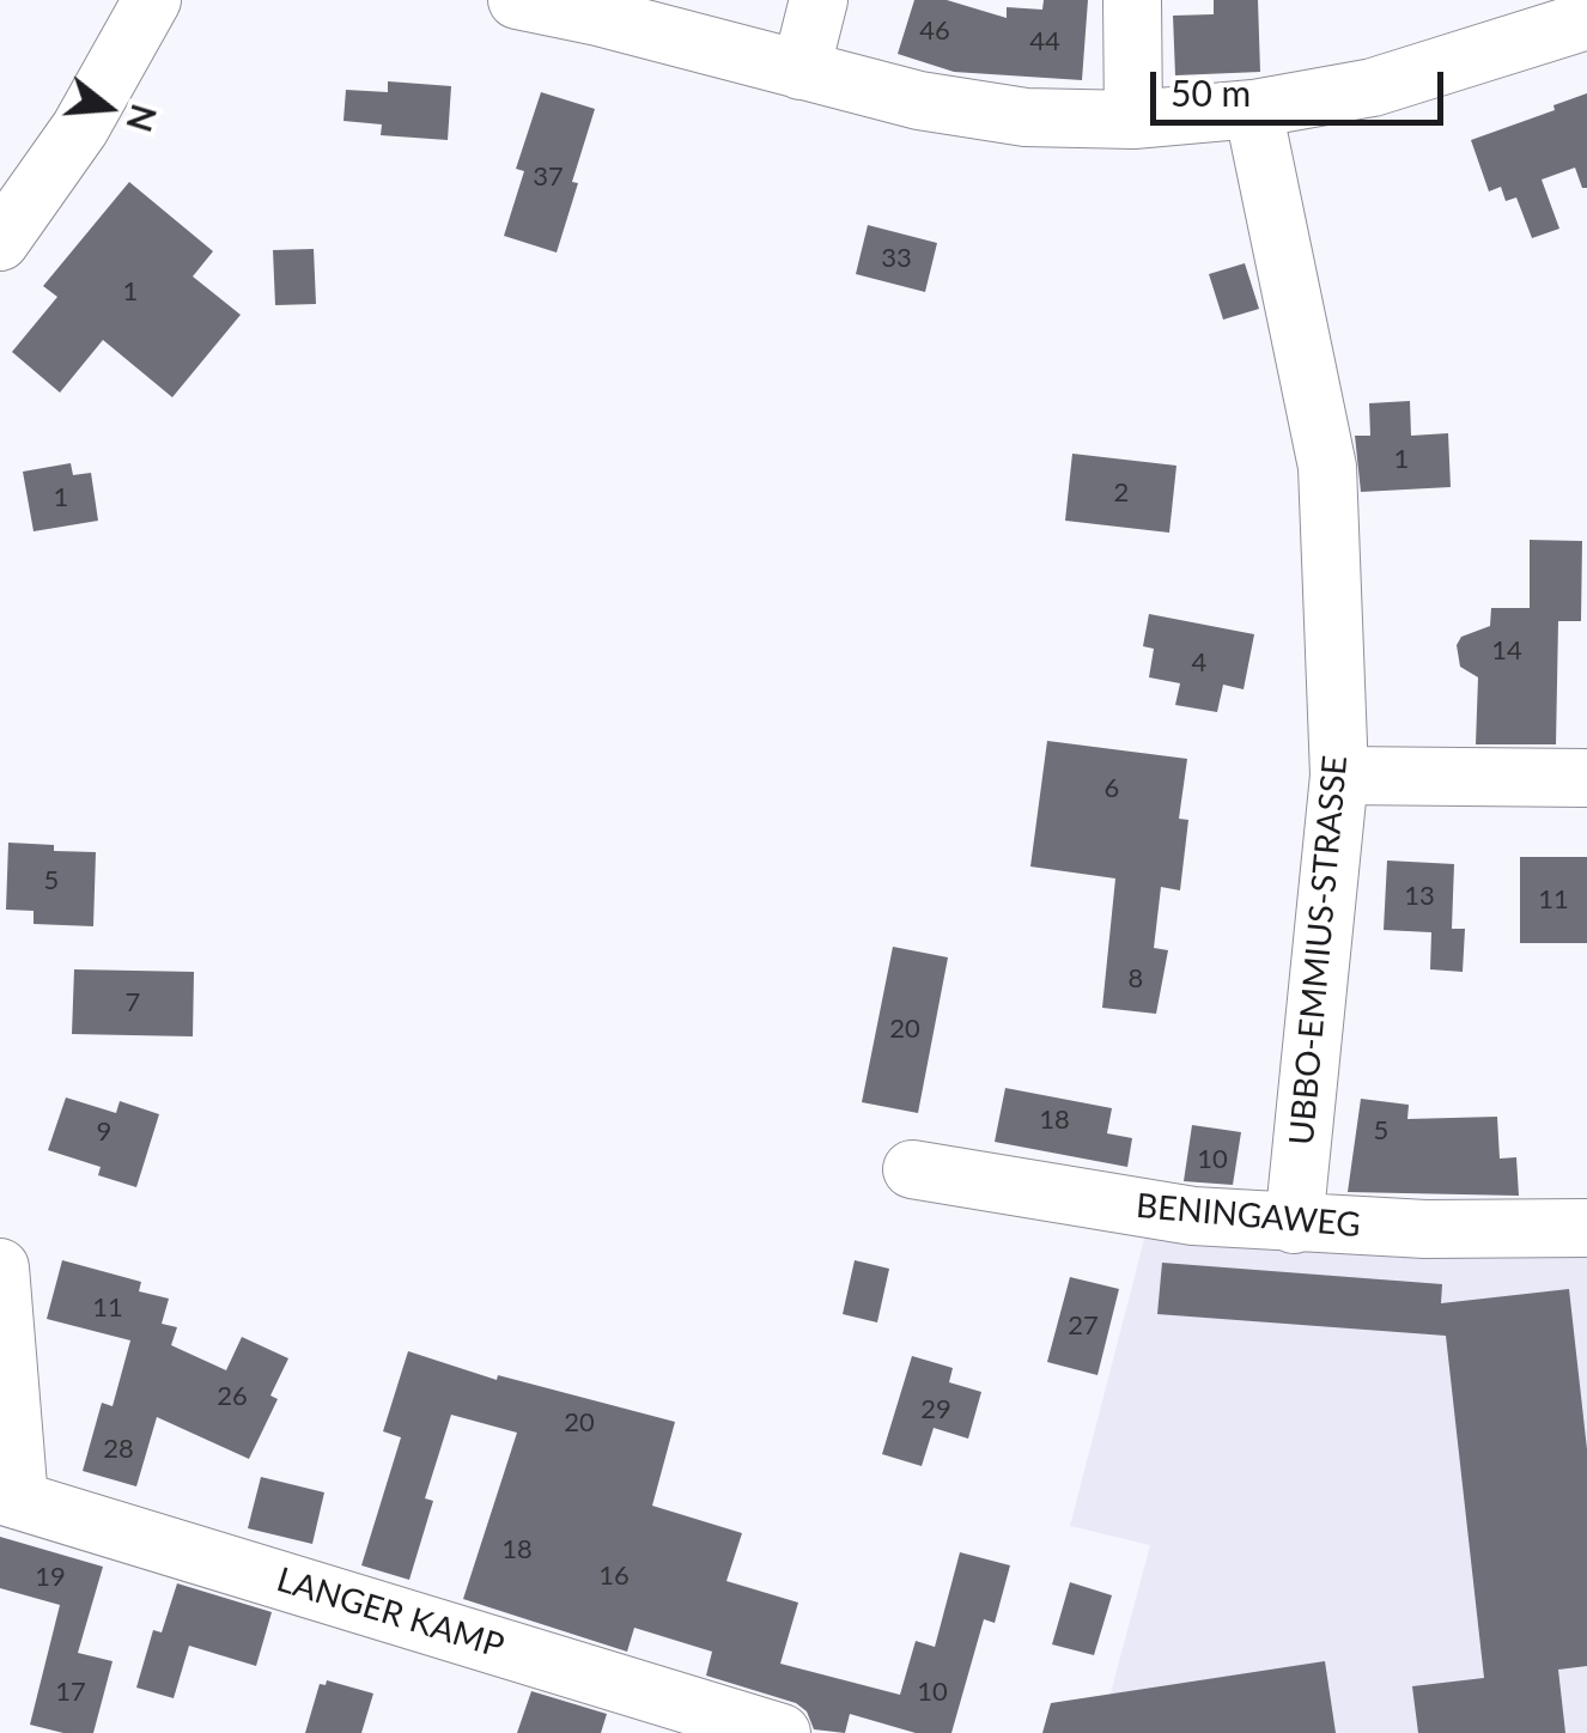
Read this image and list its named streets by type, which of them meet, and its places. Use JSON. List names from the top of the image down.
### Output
{
  "streets": {
    "street": ["UBBO-EMMIUS-STRASSE", "BENINGAWEG", "LANGER KAMP"]
  },
  "crossings": [
    ["UBBO-EMMIUS-STRASSE", "BENINGAWEG"]
  ],
  "house_numbers": [
    "46",
    "44",
    "37",
    "33",
    "1",
    "1",
    "2",
    "1",
    "14",
    "4",
    "6",
    "5",
    "13",
    "11",
    "8",
    "7",
    "20",
    "18",
    "5",
    "9",
    "10",
    "11",
    "27",
    "26",
    "29",
    "20",
    "28",
    "18",
    "16",
    "19",
    "17",
    "10"
  ],
  "scale_bar": "50 m",
  "north": "right"
}
